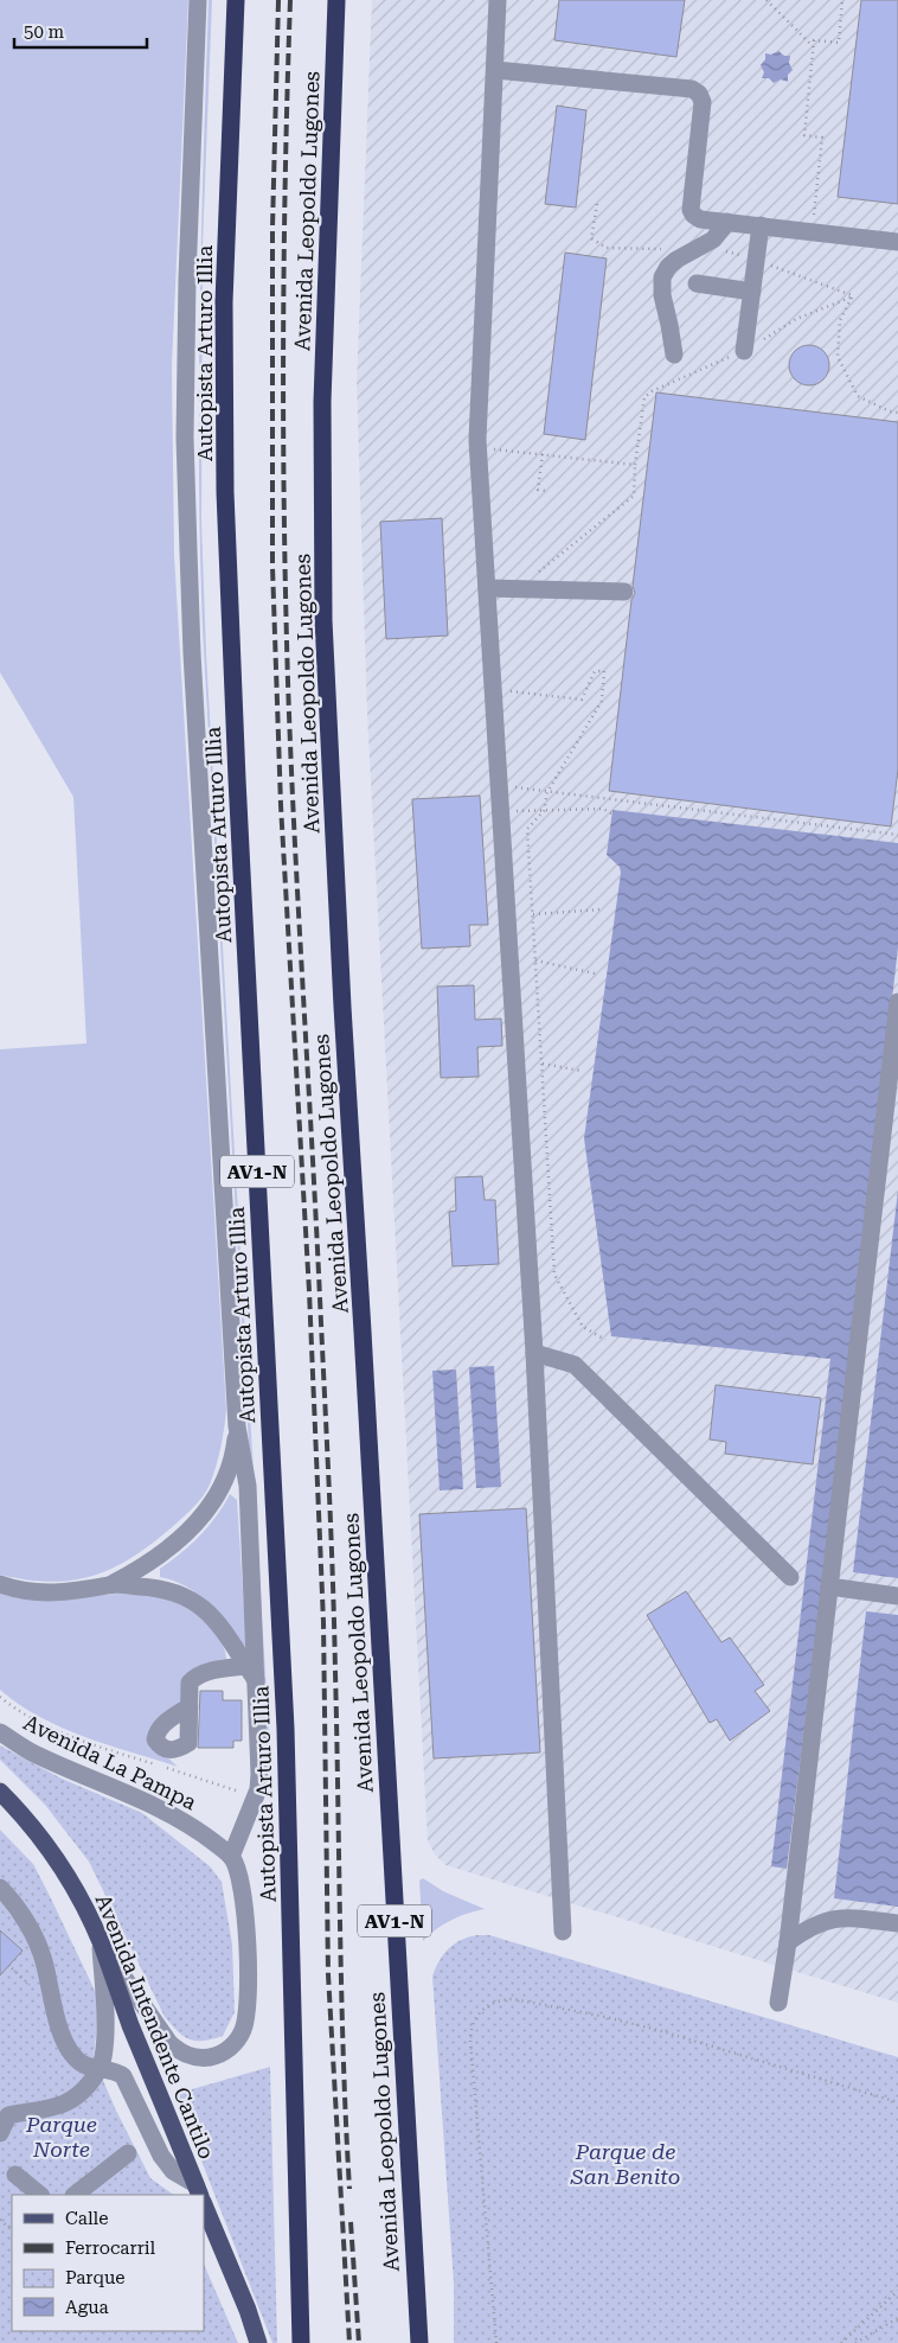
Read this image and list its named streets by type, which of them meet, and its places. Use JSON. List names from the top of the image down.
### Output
{
  "streets": {
    "highway": ["Avenida Leopoldo Lugones", "Autopista Arturo Illia", "AV1-N"],
    "main road": ["Avenida Intendente Cantilo"],
    "street": ["Avenida La Pampa"]
  },
  "parks": ["Parque Norte", "Parque de San Benito"],
  "legend": [
    "Calle",
    "Ferrocarril",
    "Parque",
    "Agua"
  ],
  "scale_bar": "50 m"
}
